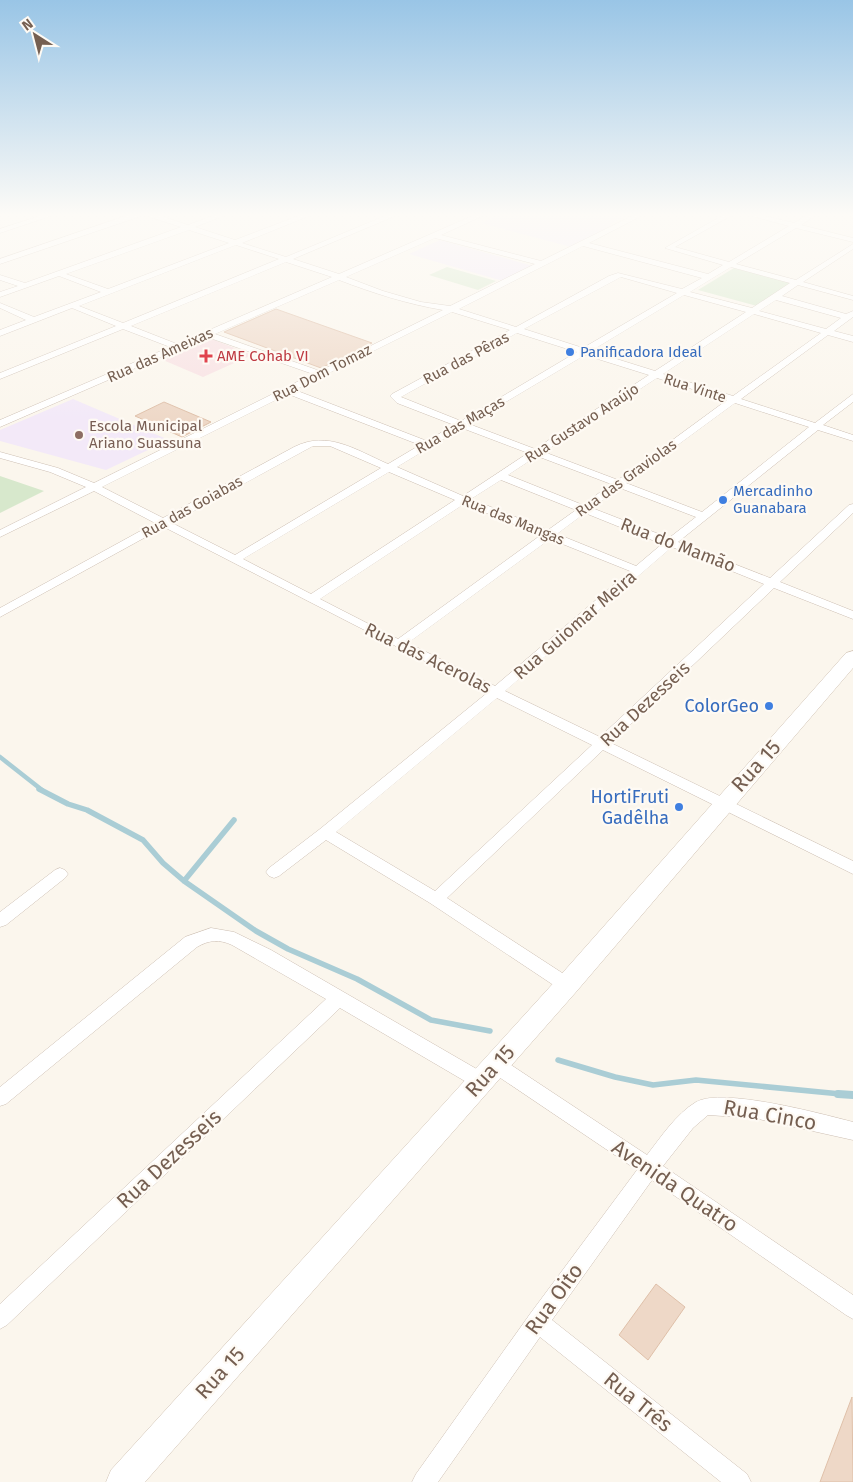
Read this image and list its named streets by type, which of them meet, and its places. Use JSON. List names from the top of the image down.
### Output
{
  "streets": {
    "main road": ["Rua 15"],
    "street": [
      "Rua das Ameixas",
      "Rua das Pêras",
      "Rua Dom Tomaz",
      "Rua Vinte",
      "Rua Gustavo Araújo",
      "Rua das Maças",
      "Rua das Graviolas",
      "Rua das Goiabas",
      "Rua das Mangas",
      "Rua do Mamão",
      "Rua Guiomar Meira",
      "Rua das Acerolas",
      "Rua Dezesseis",
      "Rua Cinco",
      "Avenida Quatro",
      "Rua Oito",
      "Rua Três"
    ]
  },
  "crossings": [
    ["Rua das Pêras", "Rua Vinte"],
    ["Rua das Pêras", "Rua das Maças"],
    ["Rua Dom Tomaz", "Rua Vinte"],
    ["Rua Dom Tomaz", "Rua das Acerolas"],
    ["Rua Vinte", "Rua Gustavo Araújo"],
    ["Rua Vinte", "Rua das Maças"],
    ["Rua Vinte", "Rua das Graviolas"],
    ["Rua Vinte", "Rua Guiomar Meira"],
    ["Rua Gustavo Araújo", "Rua das Mangas"],
    ["Rua Gustavo Araújo", "Rua do Mamão"],
    ["Rua Gustavo Araújo", "Rua das Acerolas"],
    ["Rua das Maças", "Rua das Goiabas"],
    ["Rua das Maças", "Rua das Mangas"],
    ["Rua das Maças", "Rua das Acerolas"],
    ["Rua das Graviolas", "Rua das Mangas"],
    ["Rua das Graviolas", "Rua do Mamão"],
    ["Rua das Graviolas", "Rua das Acerolas"],
    ["Rua das Goiabas", "Rua das Mangas"],
    ["Rua das Goiabas", "Rua das Acerolas"],
    ["Rua das Mangas", "Rua Guiomar Meira"],
    ["Rua do Mamão", "Rua Guiomar Meira"],
    ["Rua do Mamão", "Rua Dezesseis"],
    ["Rua Guiomar Meira", "Rua das Acerolas"],
    ["Rua das Acerolas", "Rua Dezesseis"],
    ["Rua das Acerolas", "Rua 15"],
    ["Rua Dezesseis", "Avenida Quatro"],
    ["Rua 15", "Avenida Quatro"],
    ["Rua Cinco", "Rua Oito"],
    ["Avenida Quatro", "Rua Oito"],
    ["Rua Oito", "Rua Três"]
  ],
  "places": {
    "other": [
      "Panificadora Ideal",
      "Escola Municipal Ariano Suassuna",
      "Mercadinho Guanabara",
      "ColorGeo",
      "HortiFruti Gadêlha"
    ],
    "health": ["AME Cohab VI"]
  },
  "north": "top left"
}
